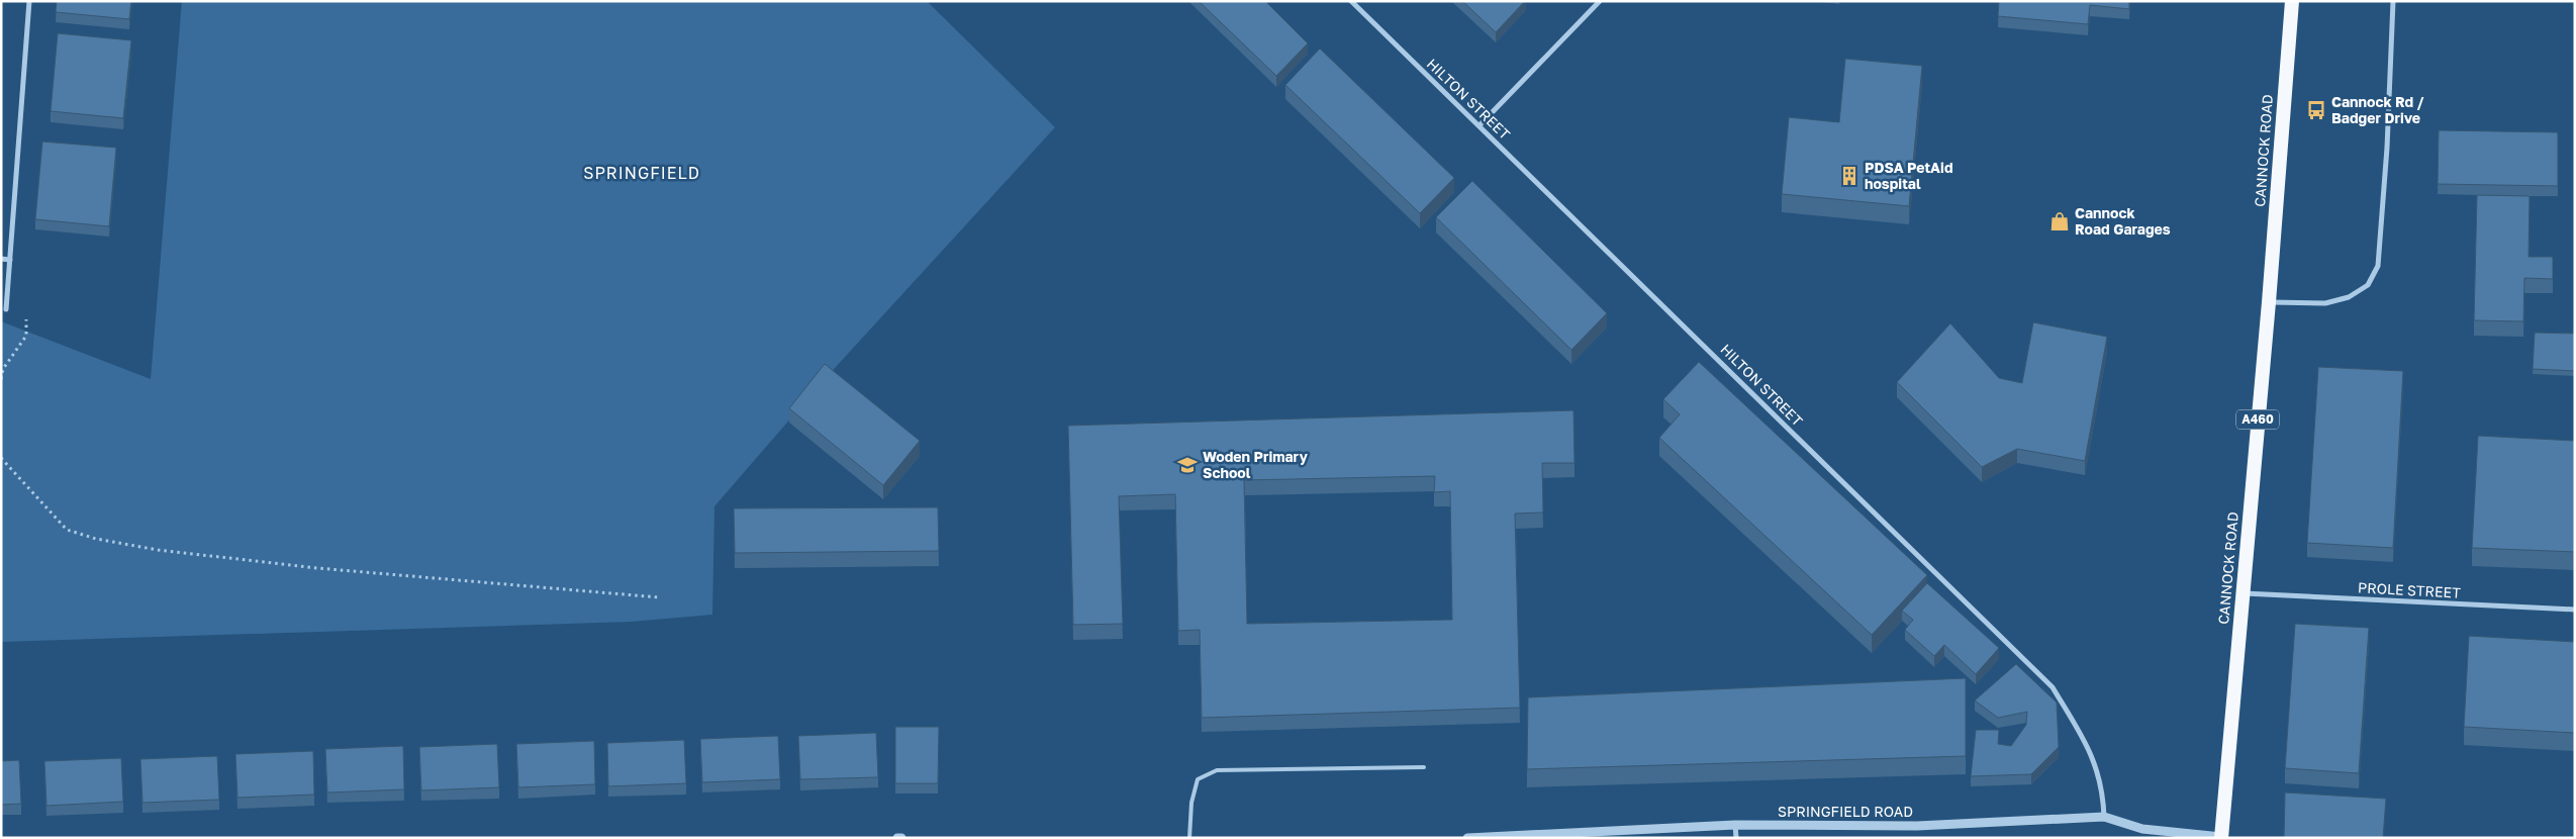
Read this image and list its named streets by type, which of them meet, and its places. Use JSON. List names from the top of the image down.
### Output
{
  "streets": {
    "highway": ["CANNOCK ROAD", "A460"],
    "street": ["HILTON STREET", "PROLE STREET", "SPRINGFIELD ROAD"]
  },
  "crossings": [
    ["HILTON STREET", "SPRINGFIELD ROAD"],
    ["CANNOCK ROAD", "PROLE STREET"],
    ["CANNOCK ROAD", "SPRINGFIELD ROAD"]
  ],
  "districts": ["SPRINGFIELD"],
  "places": {
    "bus stop": ["Cannock Rd / Badger Drive"],
    "building": ["PDSA PetAid hospital"],
    "shop": ["Cannock Road Garages"],
    "school or university": ["Woden Primary School"]
  }
}
